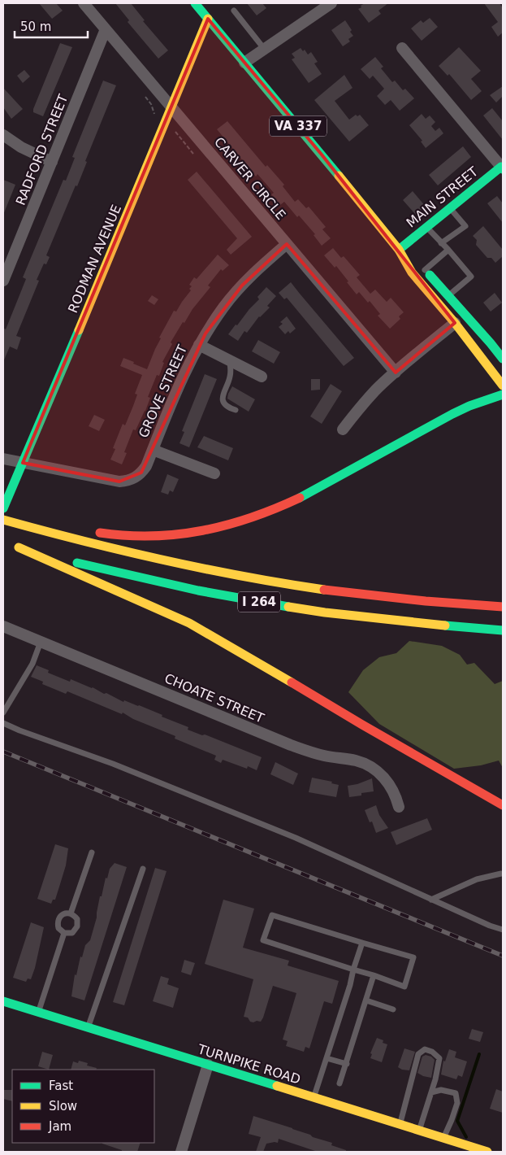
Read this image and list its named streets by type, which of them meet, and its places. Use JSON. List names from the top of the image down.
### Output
{
  "streets": {
    "main road": [
      "VA 337",
      "MAIN STREET",
      "RODMAN AVENUE",
      "I 264",
      "TURNPIKE ROAD"
    ],
    "street": [
      "RADFORD STREET",
      "CARVER CIRCLE",
      "GROVE STREET",
      "CHOATE STREET"
    ]
  },
  "crossings": [
    ["VA 337", "MAIN STREET"],
    ["VA 337", "RODMAN AVENUE"],
    ["RADFORD STREET", "CARVER CIRCLE"],
    ["CARVER CIRCLE", "RODMAN AVENUE"],
    ["CARVER CIRCLE", "GROVE STREET"],
    ["RODMAN AVENUE", "GROVE STREET"]
  ],
  "legend": ["Fast", "Slow", "Jam"],
  "scale_bar": "50 m"
}
